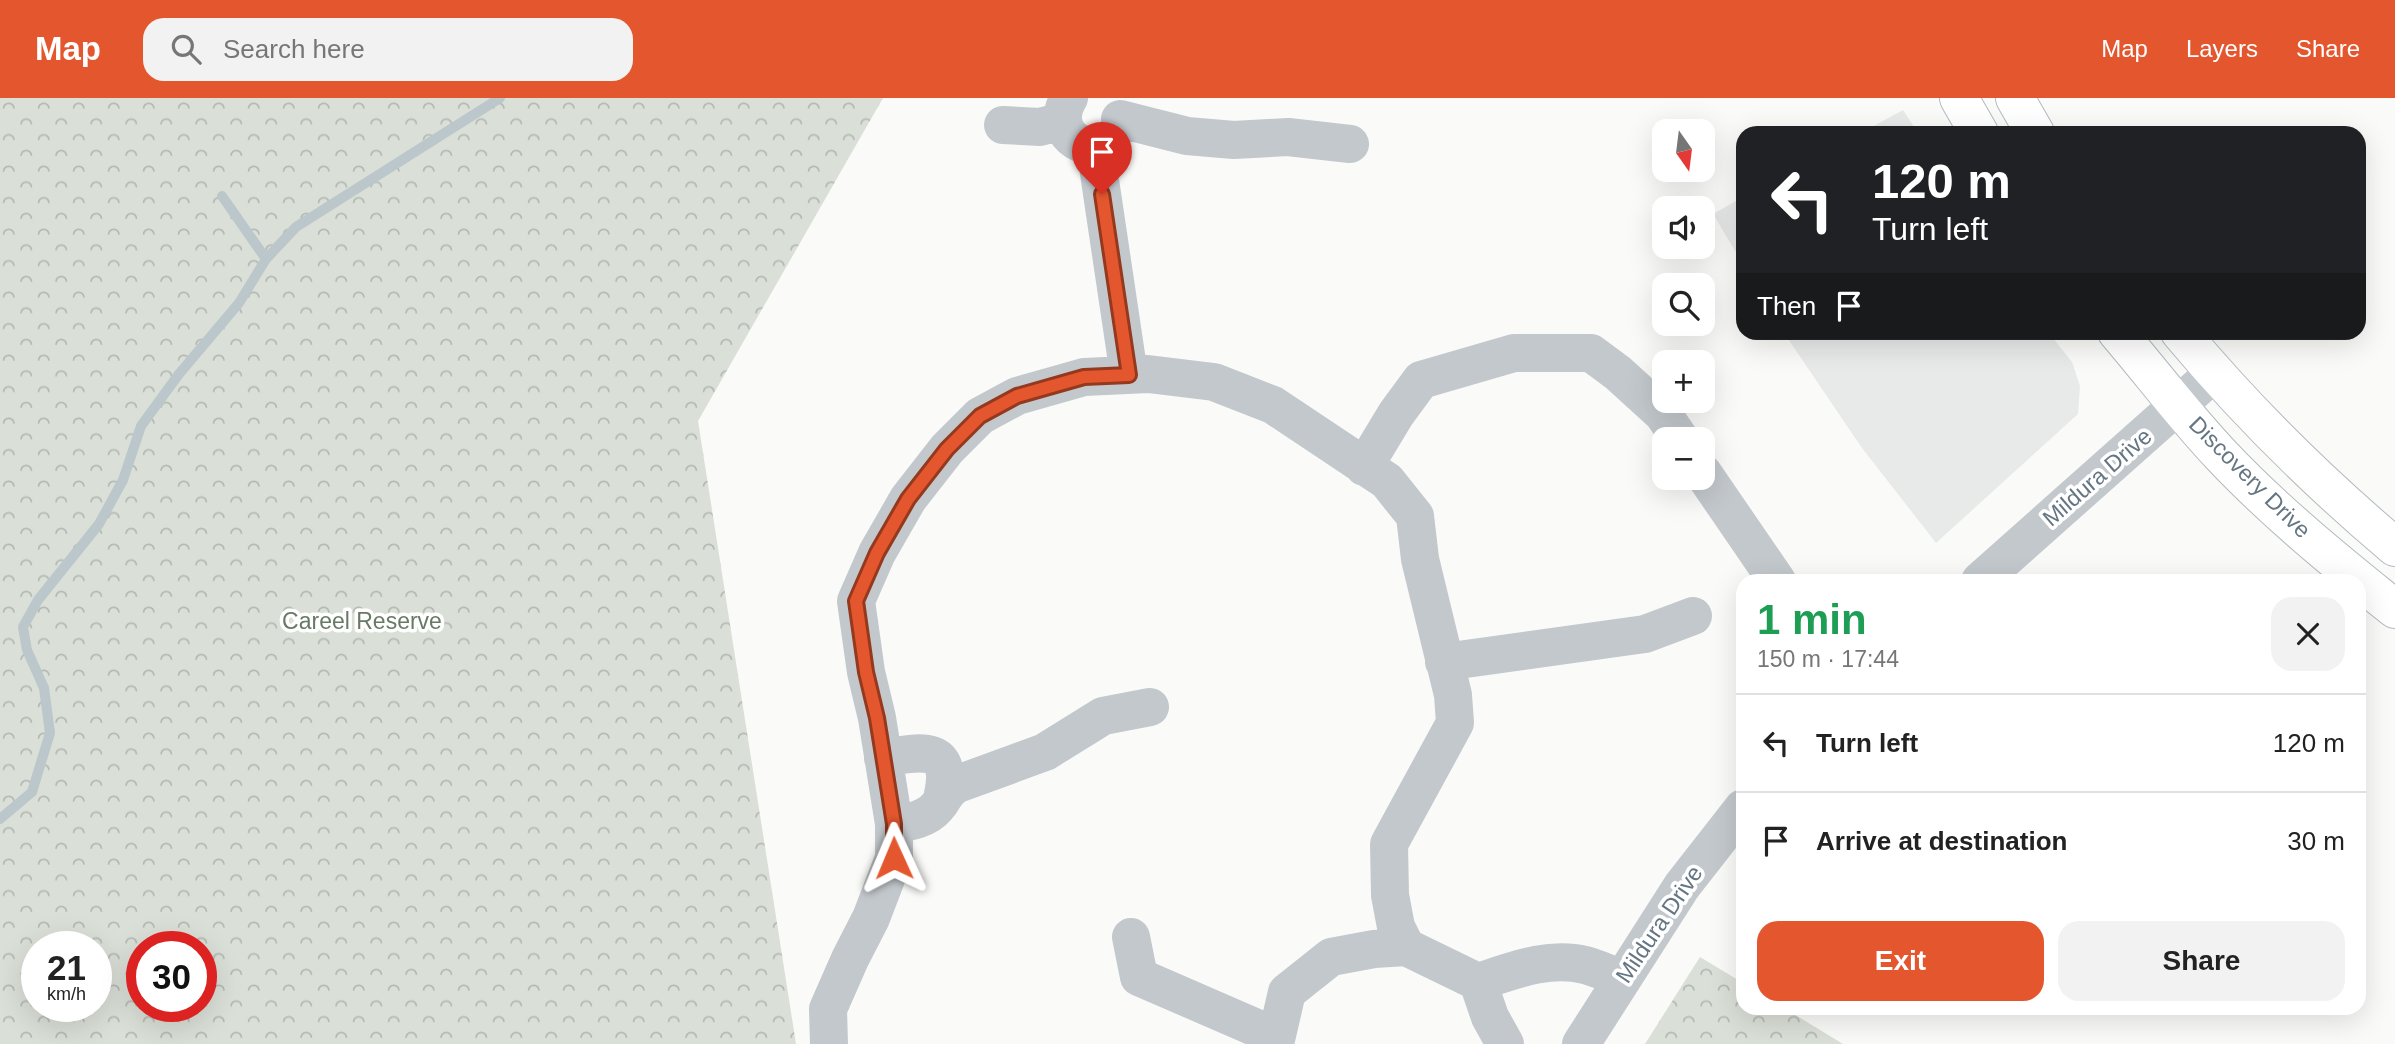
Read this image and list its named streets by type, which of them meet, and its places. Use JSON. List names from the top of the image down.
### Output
{
  "streets": {
    "main road": ["Discovery Drive"],
    "street": ["Mildura Drive"]
  },
  "crossings": [
    ["Mildura Drive", "Discovery Drive"]
  ],
  "parks": ["Careel Reserve"],
  "north": "bottom",
  "page": {
    "header": "Map",
    "search": "Search here",
    "nav": ["Map", "Layers", "Share"],
    "map_buttons": ["+", "−"],
    "turn": ["120 m", "Turn left"],
    "then": "Then",
    "heading": ["1 min", "150 m · 17:44"],
    "list": [
      {
        "name": "Turn left",
        "value": "120 m"
      },
      {
        "name": "Arrive at destination",
        "value": "30 m"
      }
    ],
    "buttons": ["Exit", "Share"],
    "speed": "21 km/h",
    "limit": "30"
  }
}
